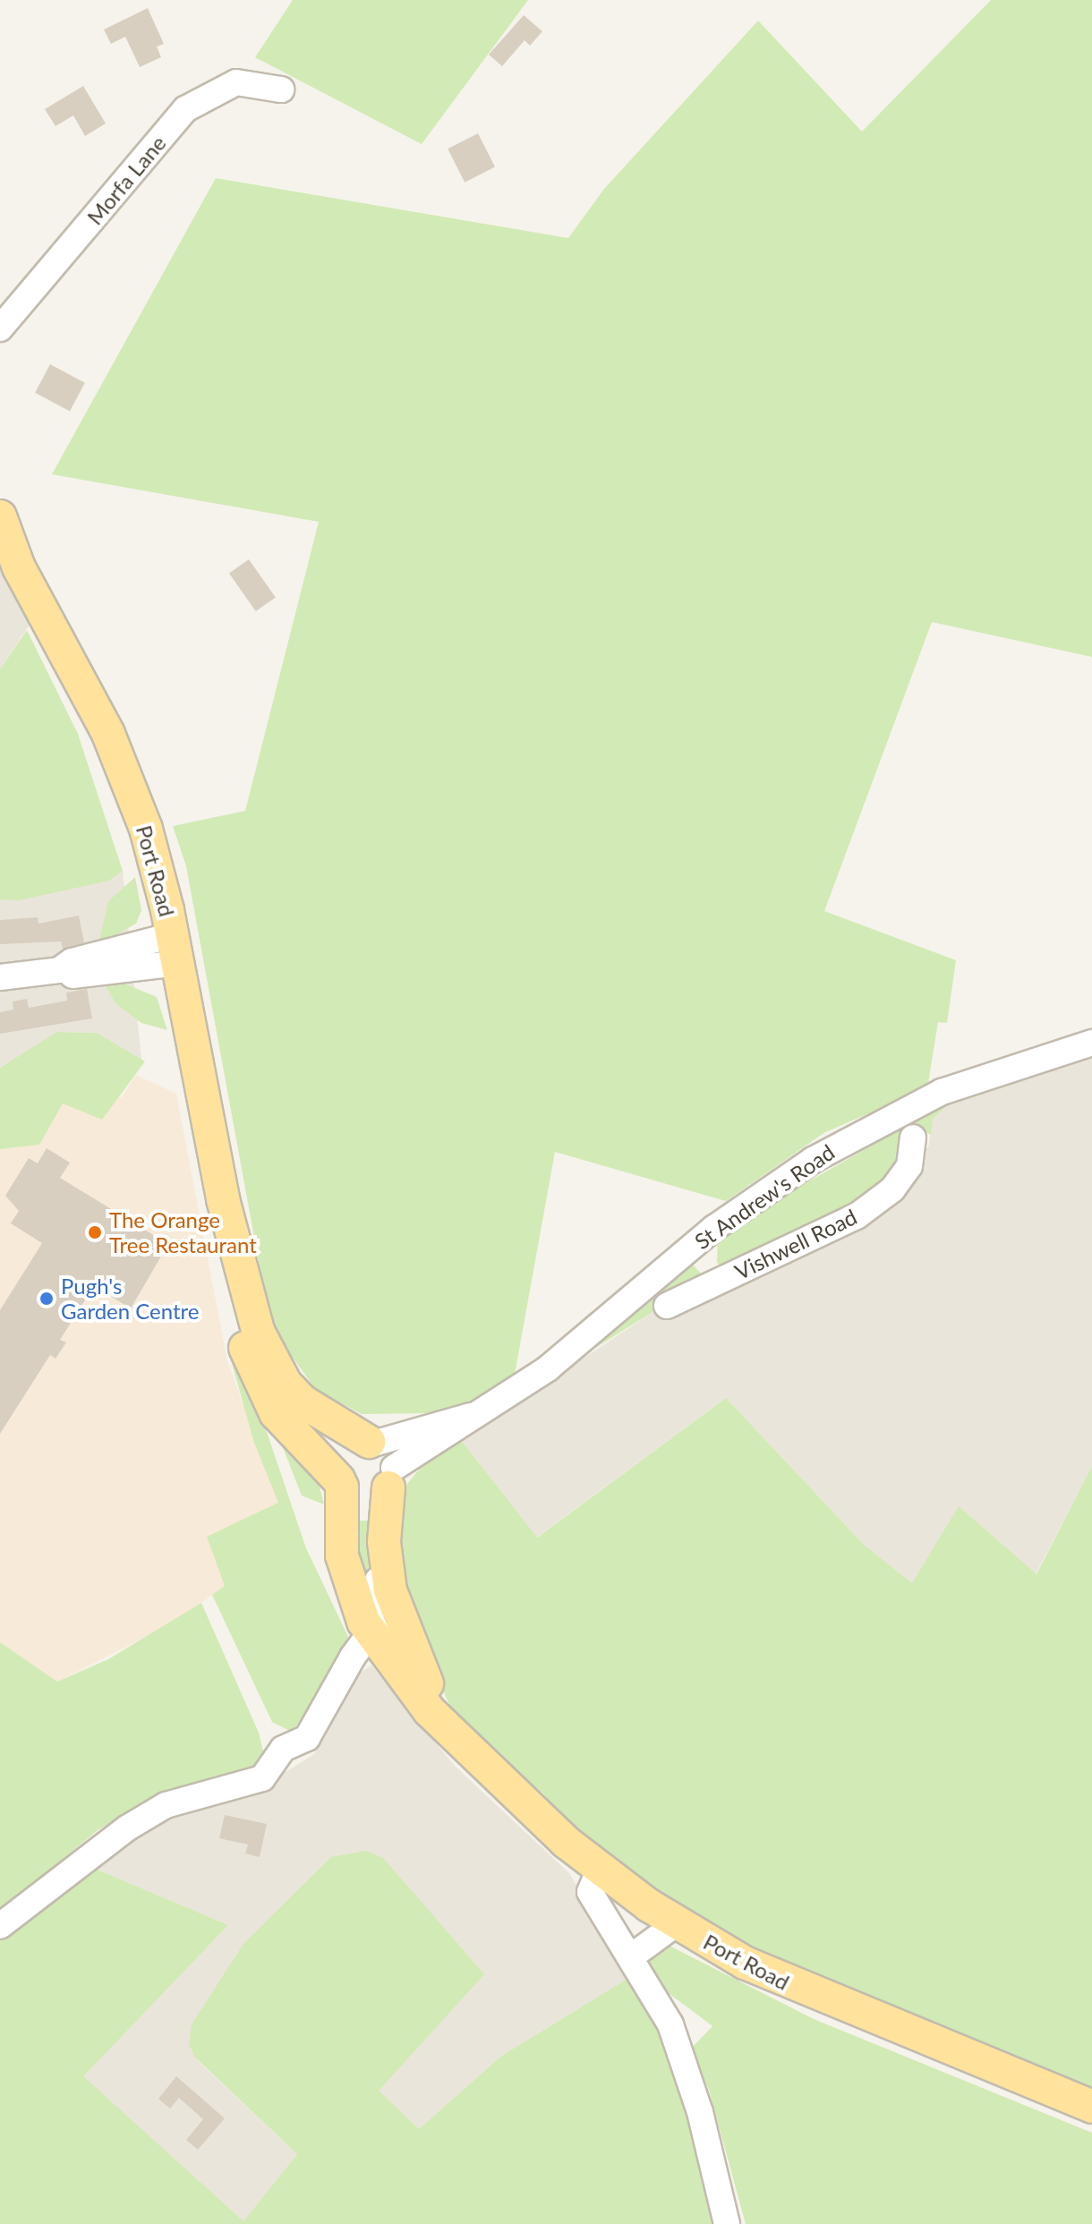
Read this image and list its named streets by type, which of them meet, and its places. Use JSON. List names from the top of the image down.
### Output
{
  "streets": {
    "main road": ["Port Road"],
    "street": ["Morfa Lane", "St Andrew's Road", "Vishwell Road"]
  },
  "crossings": [
    ["Port Road", "St Andrew's Road"],
    ["St Andrew's Road", "Vishwell Road"]
  ],
  "places": ["The Orange Tree Restaurant", "Pugh's Garden Centre"]
}
